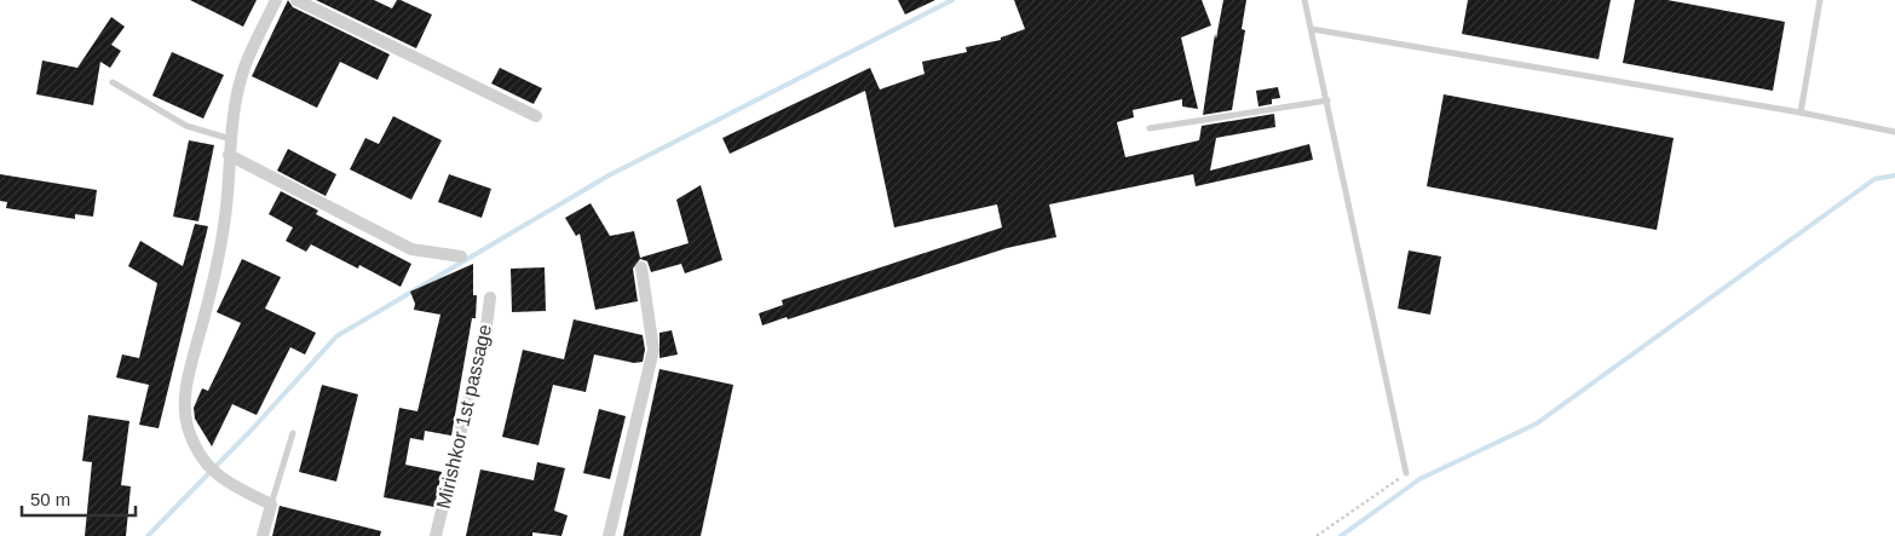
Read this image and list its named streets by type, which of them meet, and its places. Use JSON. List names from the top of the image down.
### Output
{
  "streets": {
    "street": ["Mirishkor 1st passage"]
  },
  "scale_bar": "50 m"
}
